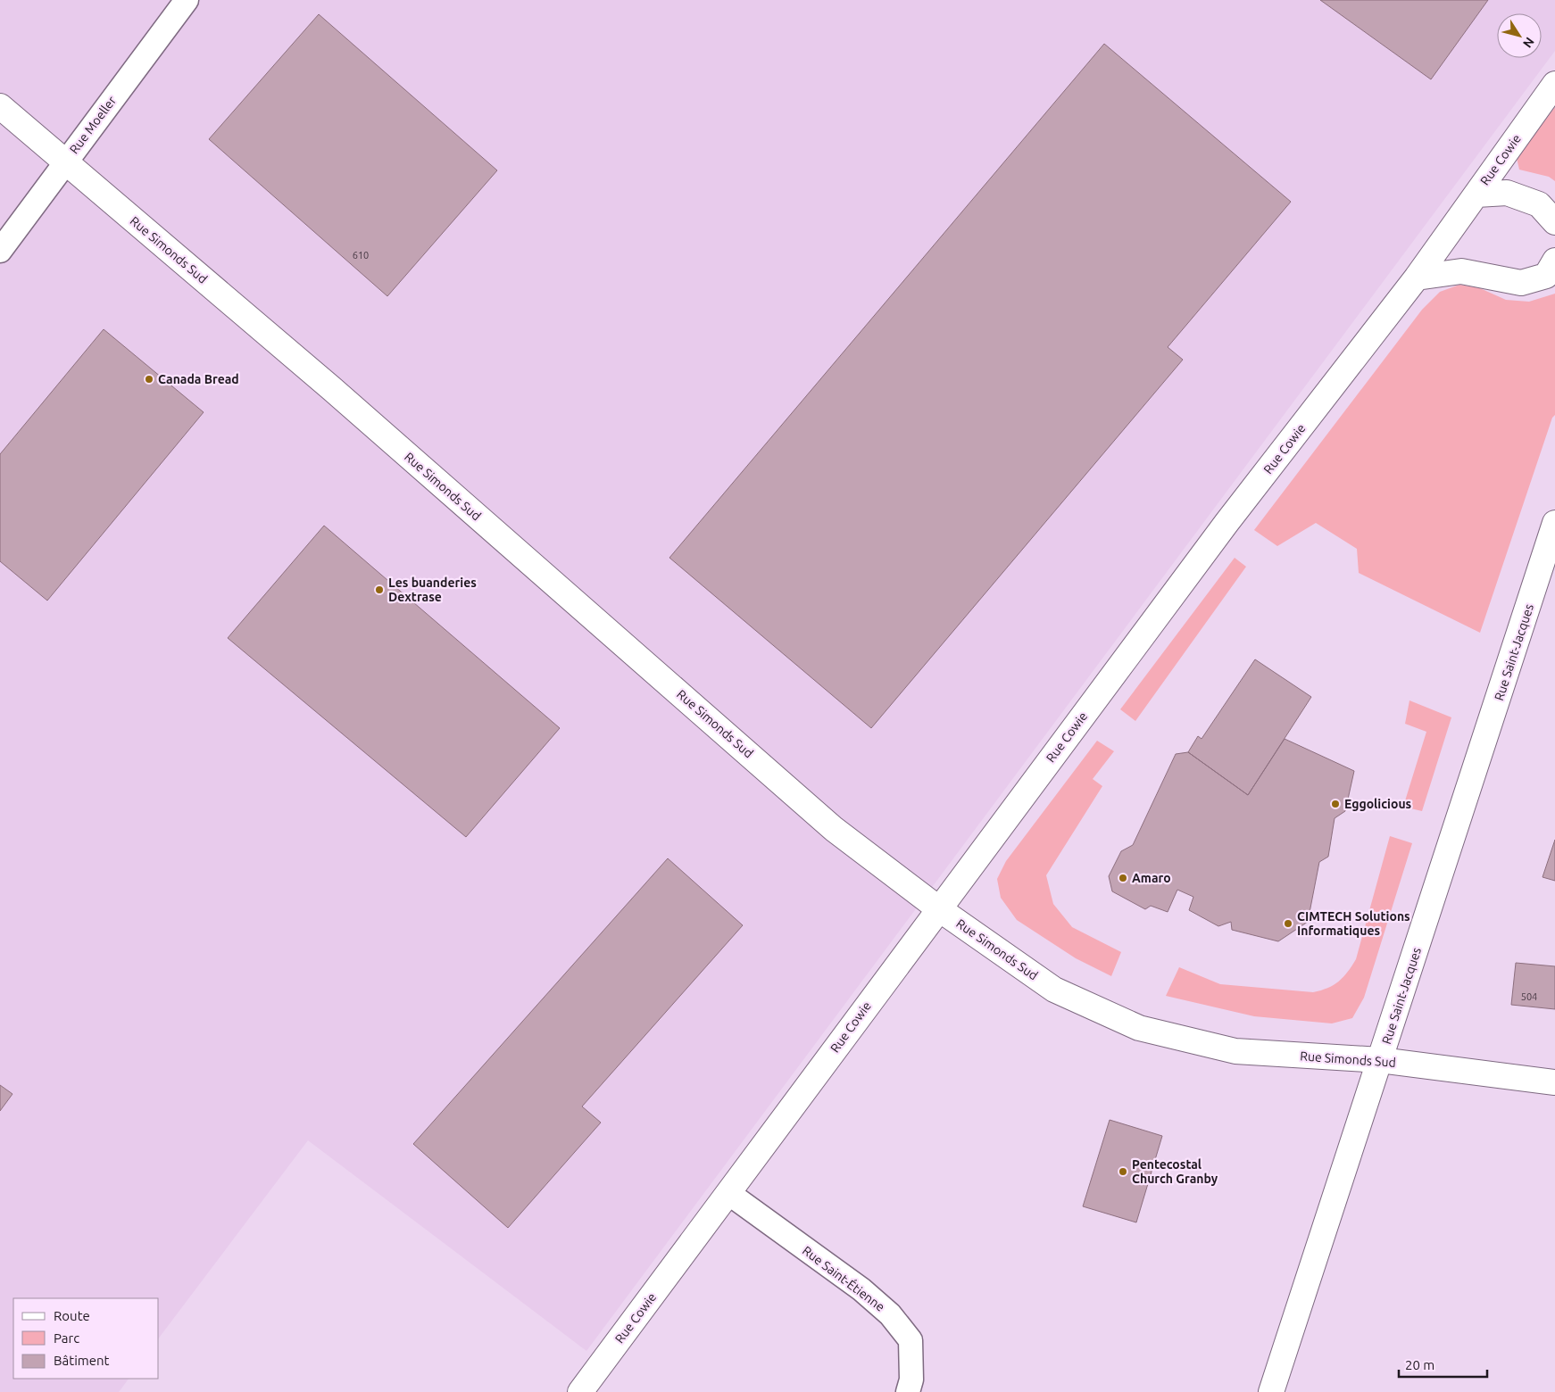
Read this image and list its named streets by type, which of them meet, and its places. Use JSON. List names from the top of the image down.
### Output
{
  "streets": {
    "street": [
      "Rue Moeller",
      "Rue Cowie",
      "Rue Simonds Sud",
      "Rue Saint-Jacques",
      "Rue Saint-Étienne"
    ]
  },
  "crossings": [
    ["Rue Moeller", "Rue Simonds Sud"],
    ["Rue Cowie", "Rue Simonds Sud"],
    ["Rue Cowie", "Rue Saint-Étienne"],
    ["Rue Simonds Sud", "Rue Saint-Jacques"]
  ],
  "places": [
    "Canada Bread",
    "Les buanderies Dextrase",
    "Eggolicious",
    "Amaro",
    "CIMTECH Solutions Informatiques",
    "Pentecostal Church Granby"
  ],
  "house_numbers": ["610", "504"],
  "legend": ["Route", "Parc", "Bâtiment"],
  "scale_bar": "20 m",
  "north": "bottom right"
}
